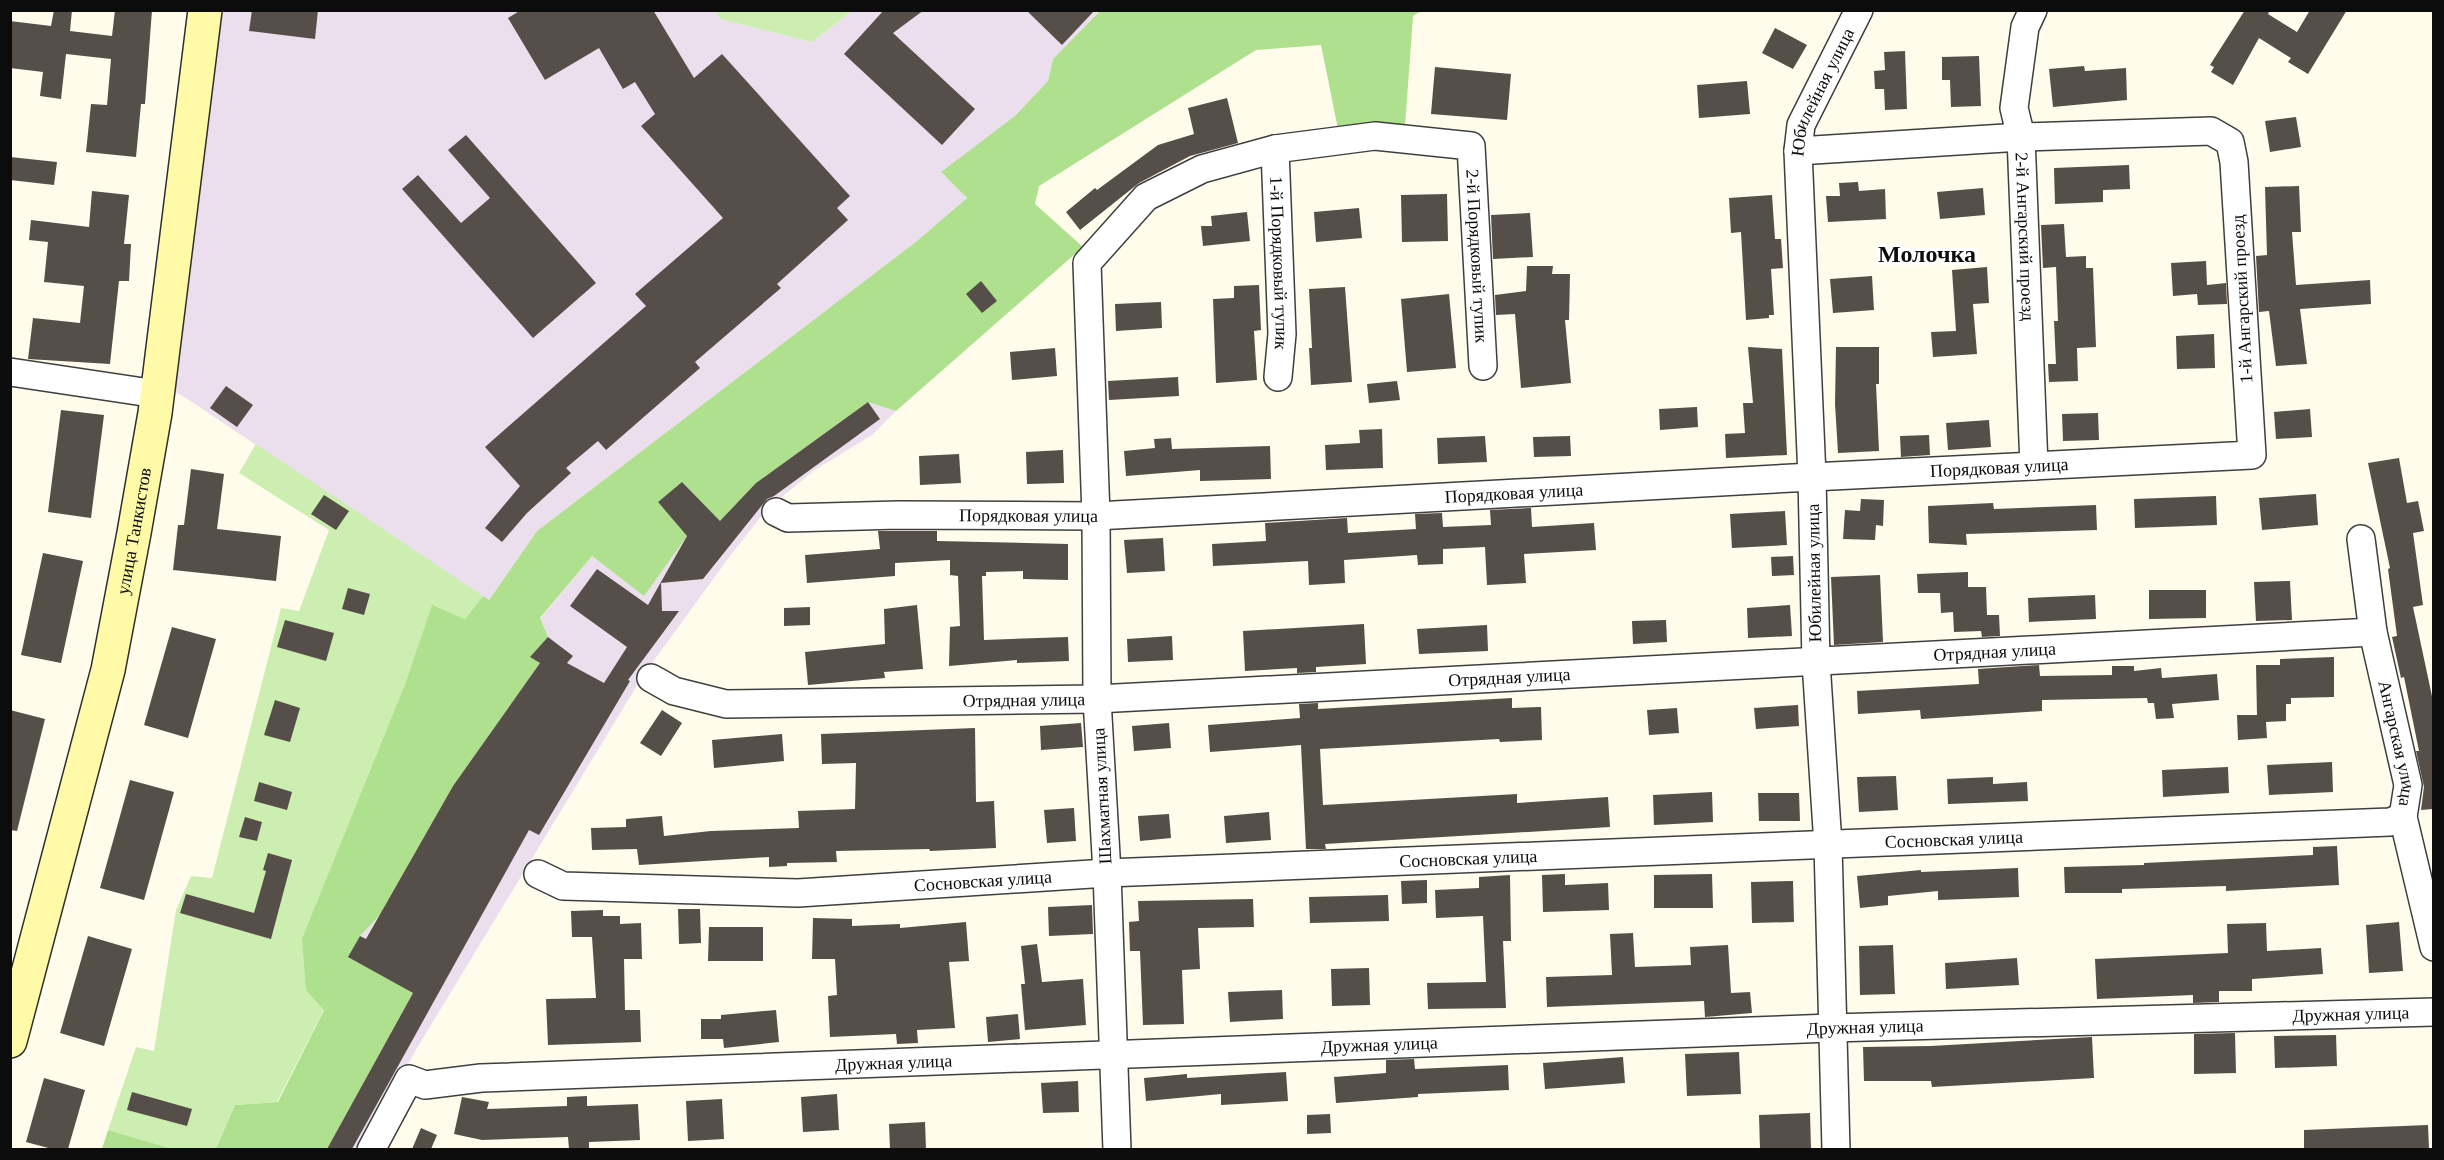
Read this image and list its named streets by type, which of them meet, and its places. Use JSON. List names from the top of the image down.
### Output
{
  "streets": {
    "main road": ["улица Танкистов"],
    "street": [
      "Юбилейная улица",
      "2-й Ангарский проезд",
      "2-й Порядковый тупик",
      "1-й Порядковый тупик",
      "1-й Ангарский проезд",
      "Порядковая улица",
      "Отрядная улица",
      "Ангарская улица",
      "Шахматная улица",
      "Сосновская улица",
      "Дружная улица"
    ]
  },
  "crossings": [
    ["Юбилейная улица", "Порядковая улица"],
    ["Юбилейная улица", "Отрядная улица"],
    ["Юбилейная улица", "Сосновская улица"],
    ["Юбилейная улица", "Дружная улица"],
    ["2-й Ангарский проезд", "1-й Ангарский проезд"],
    ["2-й Ангарский проезд", "Порядковая улица"],
    ["2-й Порядковый тупик", "1-й Порядковый тупик"],
    ["2-й Порядковый тупик", "Шахматная улица"],
    ["1-й Порядковый тупик", "Шахматная улица"],
    ["1-й Ангарский проезд", "Порядковая улица"],
    ["Порядковая улица", "Шахматная улица"],
    ["Отрядная улица", "Ангарская улица"],
    ["Отрядная улица", "Шахматная улица"],
    ["Ангарская улица", "Сосновская улица"],
    ["Шахматная улица", "Сосновская улица"],
    ["Шахматная улица", "Дружная улица"]
  ],
  "districts": ["Молочка"]
}
